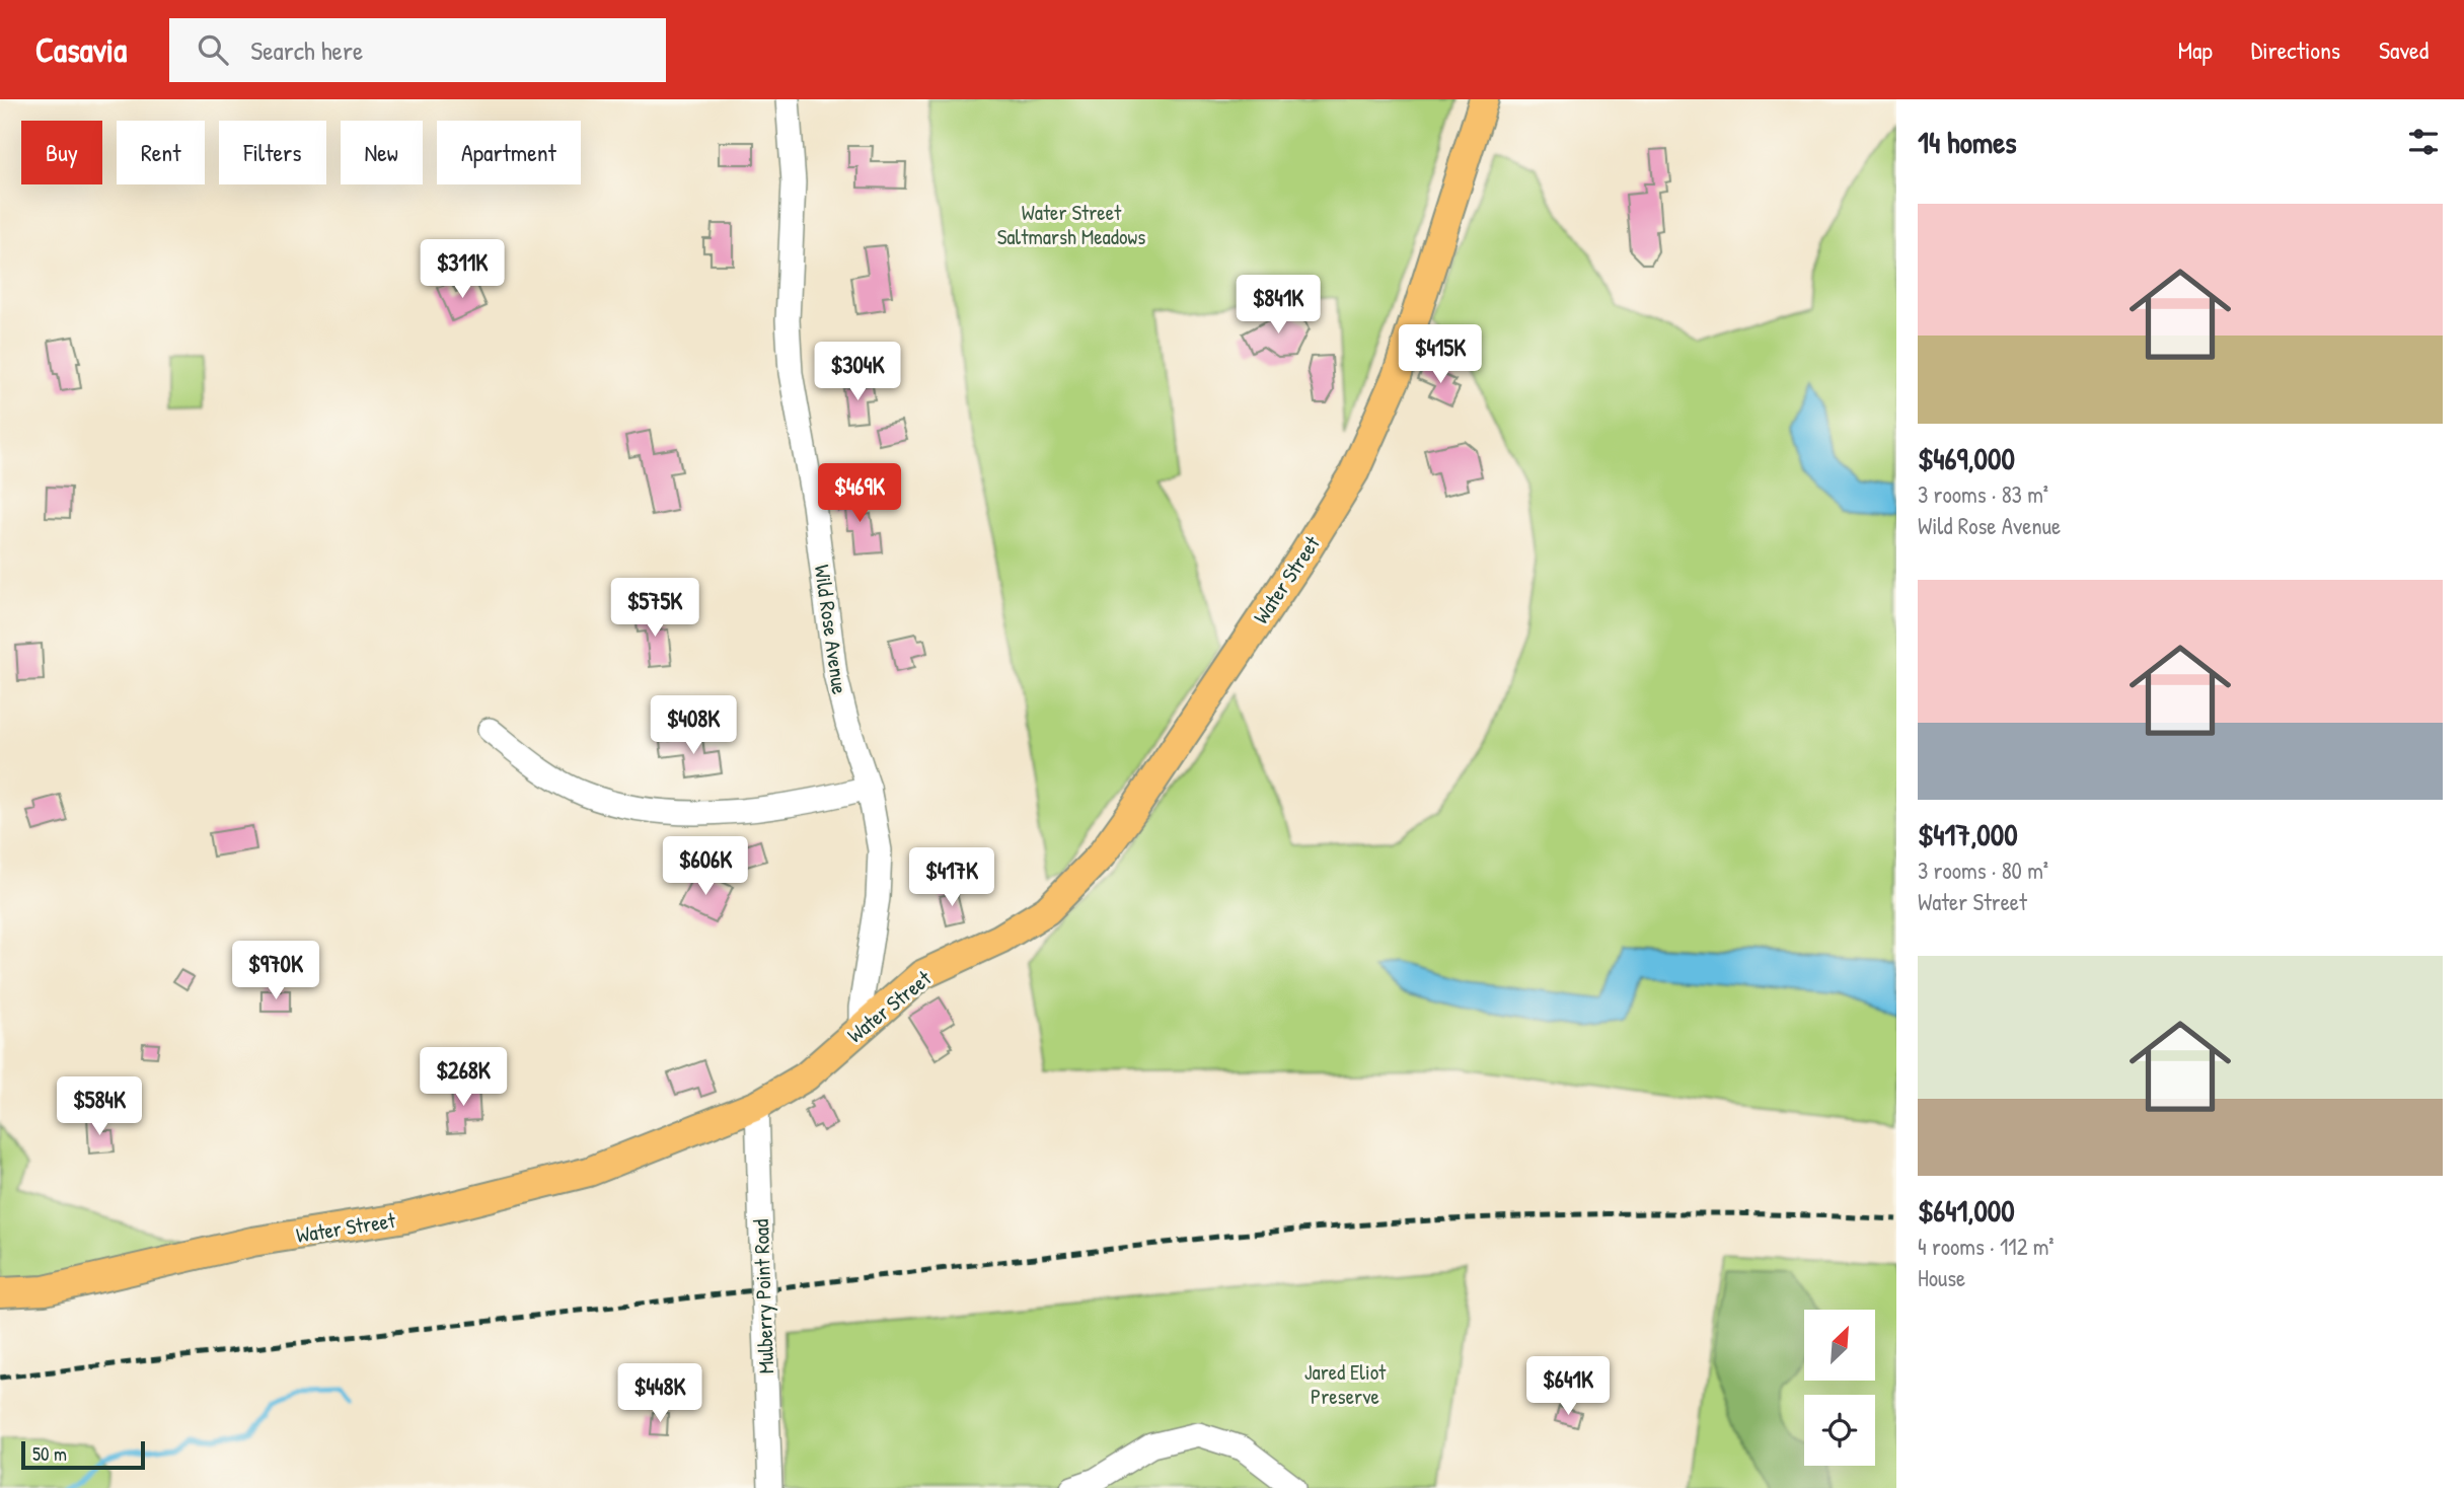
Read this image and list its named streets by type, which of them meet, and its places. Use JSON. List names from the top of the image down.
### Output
{
  "streets": {
    "main road": ["Water Street"],
    "street": ["Wild Rose Avenue", "Mulberry Point Road"]
  },
  "crossings": [
    ["Water Street", "Wild Rose Avenue"],
    ["Water Street", "Mulberry Point Road"]
  ],
  "parks": ["Water Street Saltmarsh Meadows", "Jared Eliot Preserve"],
  "scale_bar": "50 m",
  "north": "top right",
  "page": {
    "header": "Casavia",
    "search": "Search here",
    "nav": ["Map", "Directions", "Saved"],
    "heading": "14 homes",
    "chip": [
      "Buy",
      "Rent",
      "Filters",
      "New",
      "Apartment"
    ],
    "list": [
      {
        "name": "$469,000",
        "note": "3 rooms · 83 m² · Wild Rose Avenue"
      },
      {
        "name": "$417,000",
        "note": "3 rooms · 80 m² · Water Street"
      },
      {
        "name": "$641,000",
        "note": "4 rooms · 112 m² · House"
      }
    ],
    "price": [
      "$311K",
      "$841K",
      "$415K",
      "$304K",
      "$469K",
      "$575K",
      "$408K",
      "$606K",
      "$417K",
      "$970K",
      "$268K",
      "$584K",
      "$641K",
      "$448K"
    ],
    "scale": "50 m"
  }
}
